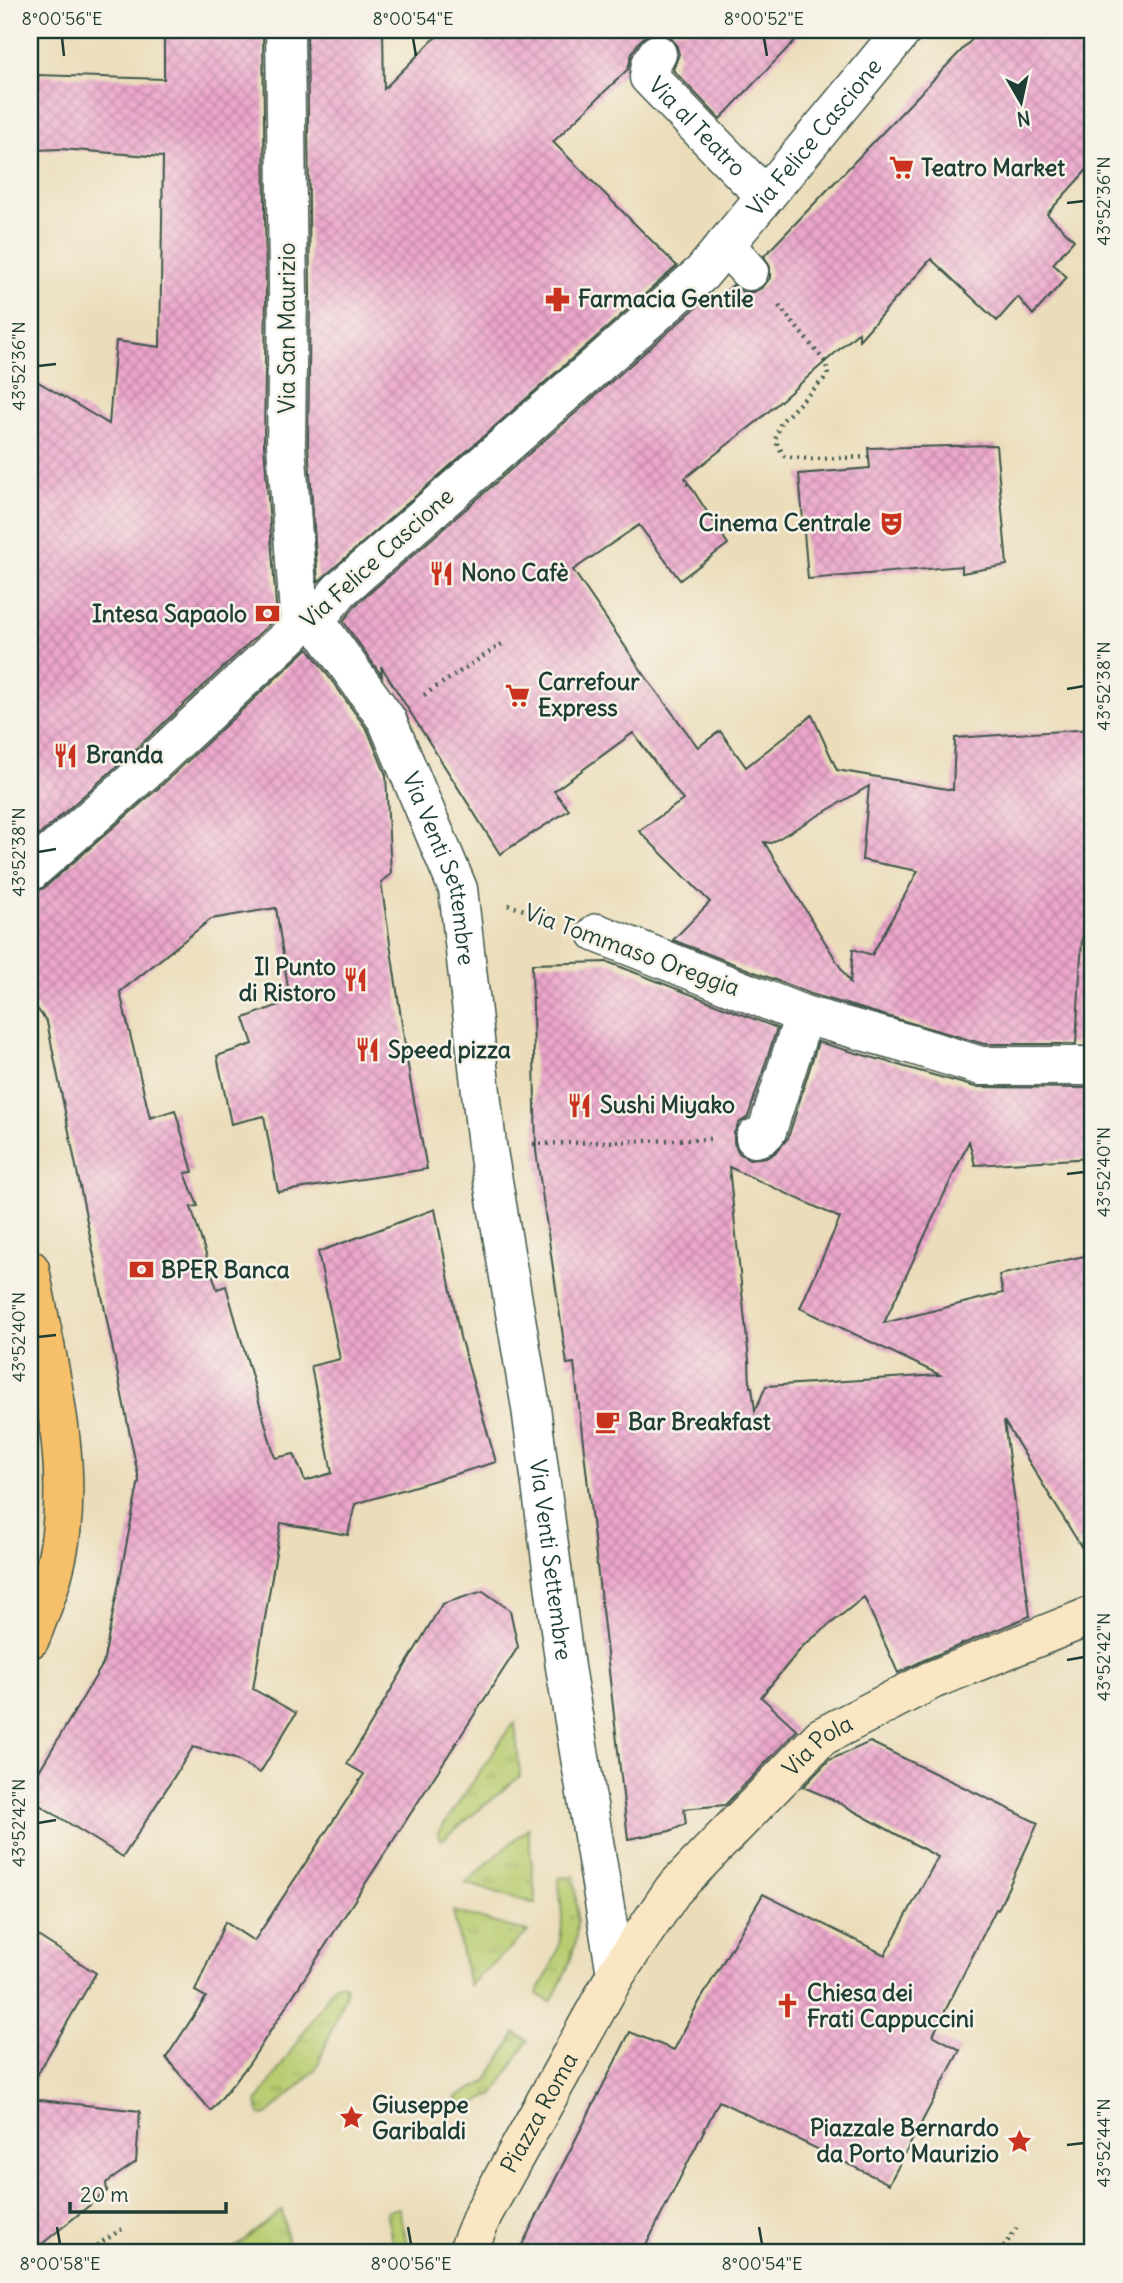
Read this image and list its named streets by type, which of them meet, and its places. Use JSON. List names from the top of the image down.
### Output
{
  "streets": {
    "street": [
      "Via al Teatro",
      "Via Felice Cascione",
      "Via San Maurizio",
      "Via Venti Settembre",
      "Via Tommaso Oreggia",
      "Via Pola",
      "Piazza Roma"
    ]
  },
  "crossings": [
    ["Via al Teatro", "Via Felice Cascione"],
    ["Via Felice Cascione", "Via San Maurizio"],
    ["Via Felice Cascione", "Via Venti Settembre"],
    ["Via San Maurizio", "Via Venti Settembre"],
    ["Via Venti Settembre", "Via Tommaso Oreggia"],
    ["Via Venti Settembre", "Via Pola"],
    ["Via Venti Settembre", "Piazza Roma"],
    ["Via Pola", "Piazza Roma"]
  ],
  "places": {
    "supermarket": ["Teatro Market", "Carrefour Express"],
    "pharmacy": ["Farmacia Gentile"],
    "theatre": ["Cinema Centrale"],
    "restaurant": [
      "Nono Cafè",
      "Branda",
      "Il Punto di Ristoro",
      "Speed pizza",
      "Sushi Miyako"
    ],
    "bank": ["Intesa Sapaolo", "BPER Banca"],
    "cafe": ["Bar Breakfast"],
    "church": ["Chiesa dei Frati Cappuccini"],
    "place": ["Giuseppe Garibaldi", "Piazzale Bernardo da Porto Maurizio"]
  },
  "scale_bar": "20 m",
  "north": "bottom",
  "coordinates": [
    "8°00'56\"E",
    "8°00'54\"E",
    "8°00'52\"E",
    "43°52'36\"N",
    "43°52'38\"N",
    "43°52'40\"N",
    "43°52'42\"N",
    "43°52'44\"N",
    "8°00'58\"E"
  ]
}
